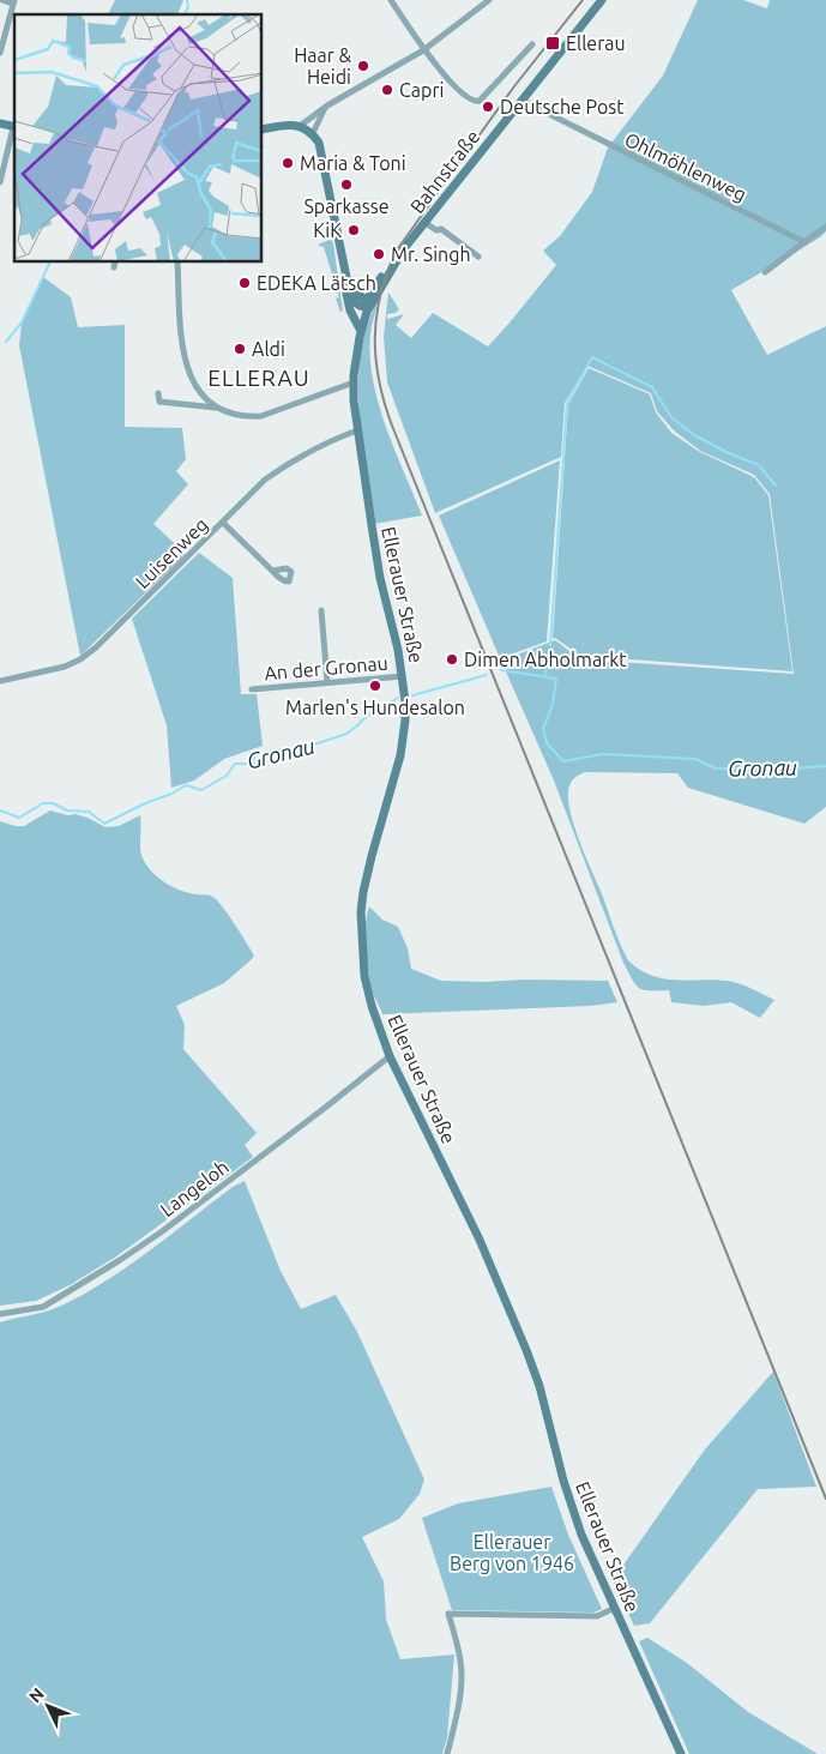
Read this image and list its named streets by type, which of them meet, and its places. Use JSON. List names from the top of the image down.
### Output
{
  "streets": {
    "main road": ["Bahnstraße", "Ellerauer Straße"],
    "street": [
      "Ohlmöhlenweg",
      "Luisenweg",
      "An der Gronau",
      "Langeloh"
    ]
  },
  "crossings": [
    ["Ohlmöhlenweg", "Bahnstraße"],
    ["Bahnstraße", "Ellerauer Straße"],
    ["Luisenweg", "Ellerauer Straße"],
    ["Ellerauer Straße", "An der Gronau"],
    ["Ellerauer Straße", "Langeloh"]
  ],
  "districts": ["ELLERAU"],
  "water": ["Gronau"],
  "parks": ["Ellerauer Berg von 1946"],
  "places": {
    "transit": ["Ellerau"],
    "other": [
      "Haar & Heidi",
      "Capri",
      "Deutsche Post",
      "Maria & Toni",
      "Sparkasse",
      "KiK",
      "Mr. Singh",
      "EDEKA Lätsch",
      "Aldi",
      "Dimen Abholmarkt",
      "Marlen's Hundesalon"
    ]
  },
  "north": "top left"
}
